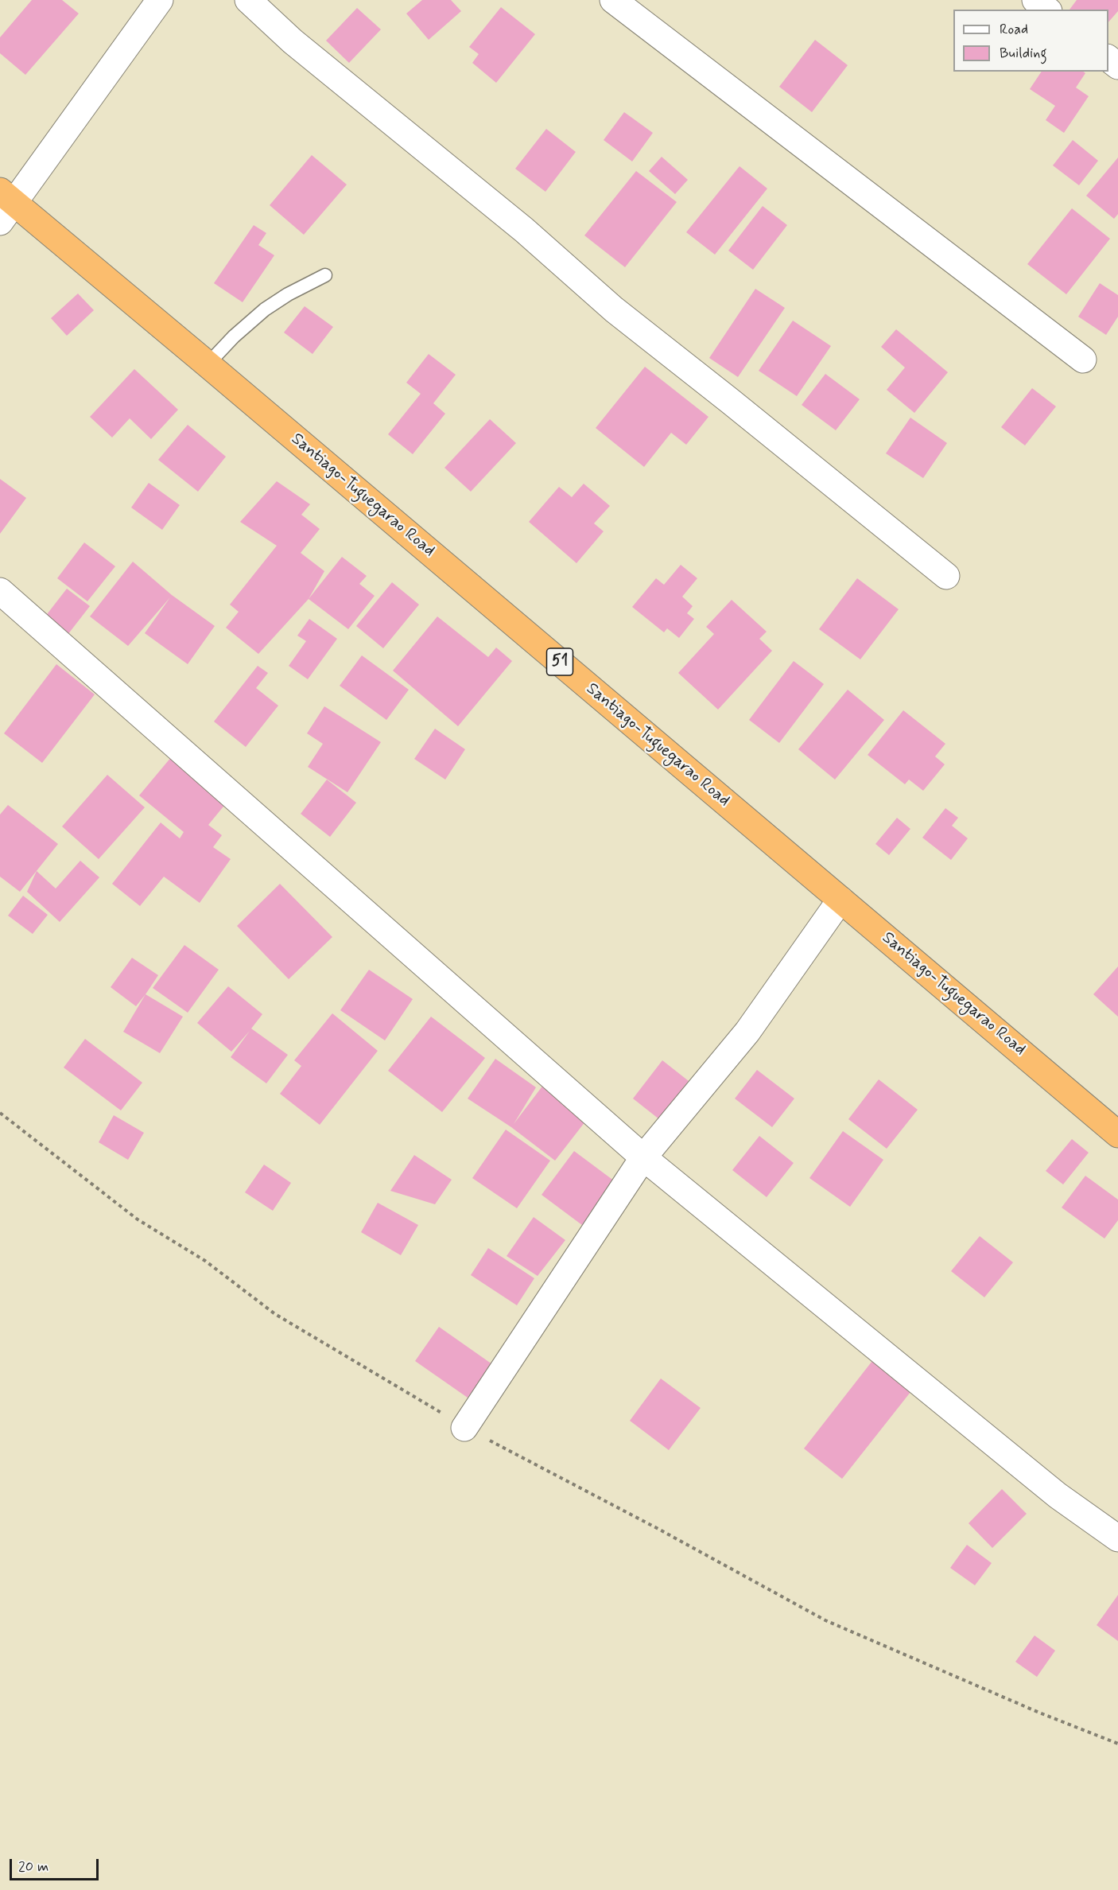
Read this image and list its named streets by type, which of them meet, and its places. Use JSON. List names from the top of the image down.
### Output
{
  "streets": {
    "highway": ["Santiago-Tuguegarao Road", "51"]
  },
  "legend": ["Road", "Building"],
  "scale_bar": "20 m"
}
